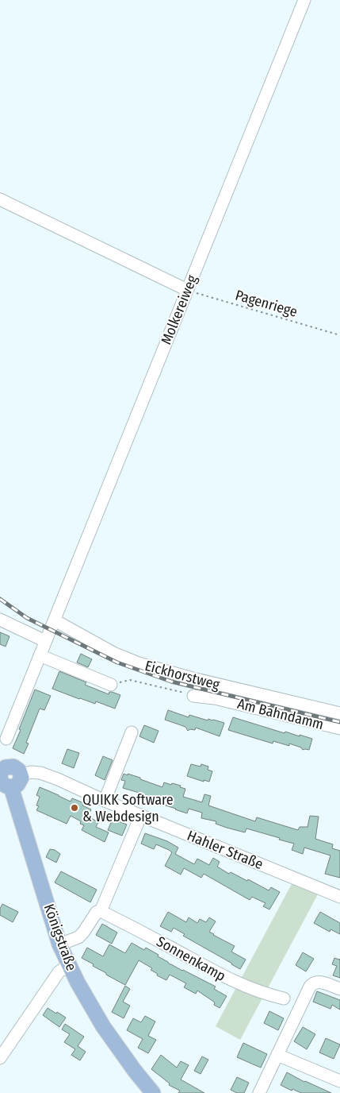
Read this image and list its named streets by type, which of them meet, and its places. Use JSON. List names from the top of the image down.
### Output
{
  "streets": {
    "main road": ["Königstraße"],
    "street": [
      "Molkereiweg",
      "Eickhorstweg",
      "Am Bahndamm",
      "Hahler Straße",
      "Sonnenkamp"
    ],
    "path": ["Pagenriege"]
  },
  "crossings": [
    ["Pagenriege", "Molkereiweg"],
    ["Molkereiweg", "Eickhorstweg"],
    ["Hahler Straße", "Königstraße"]
  ],
  "places": ["QUIKK Software & Webdesign"]
}
